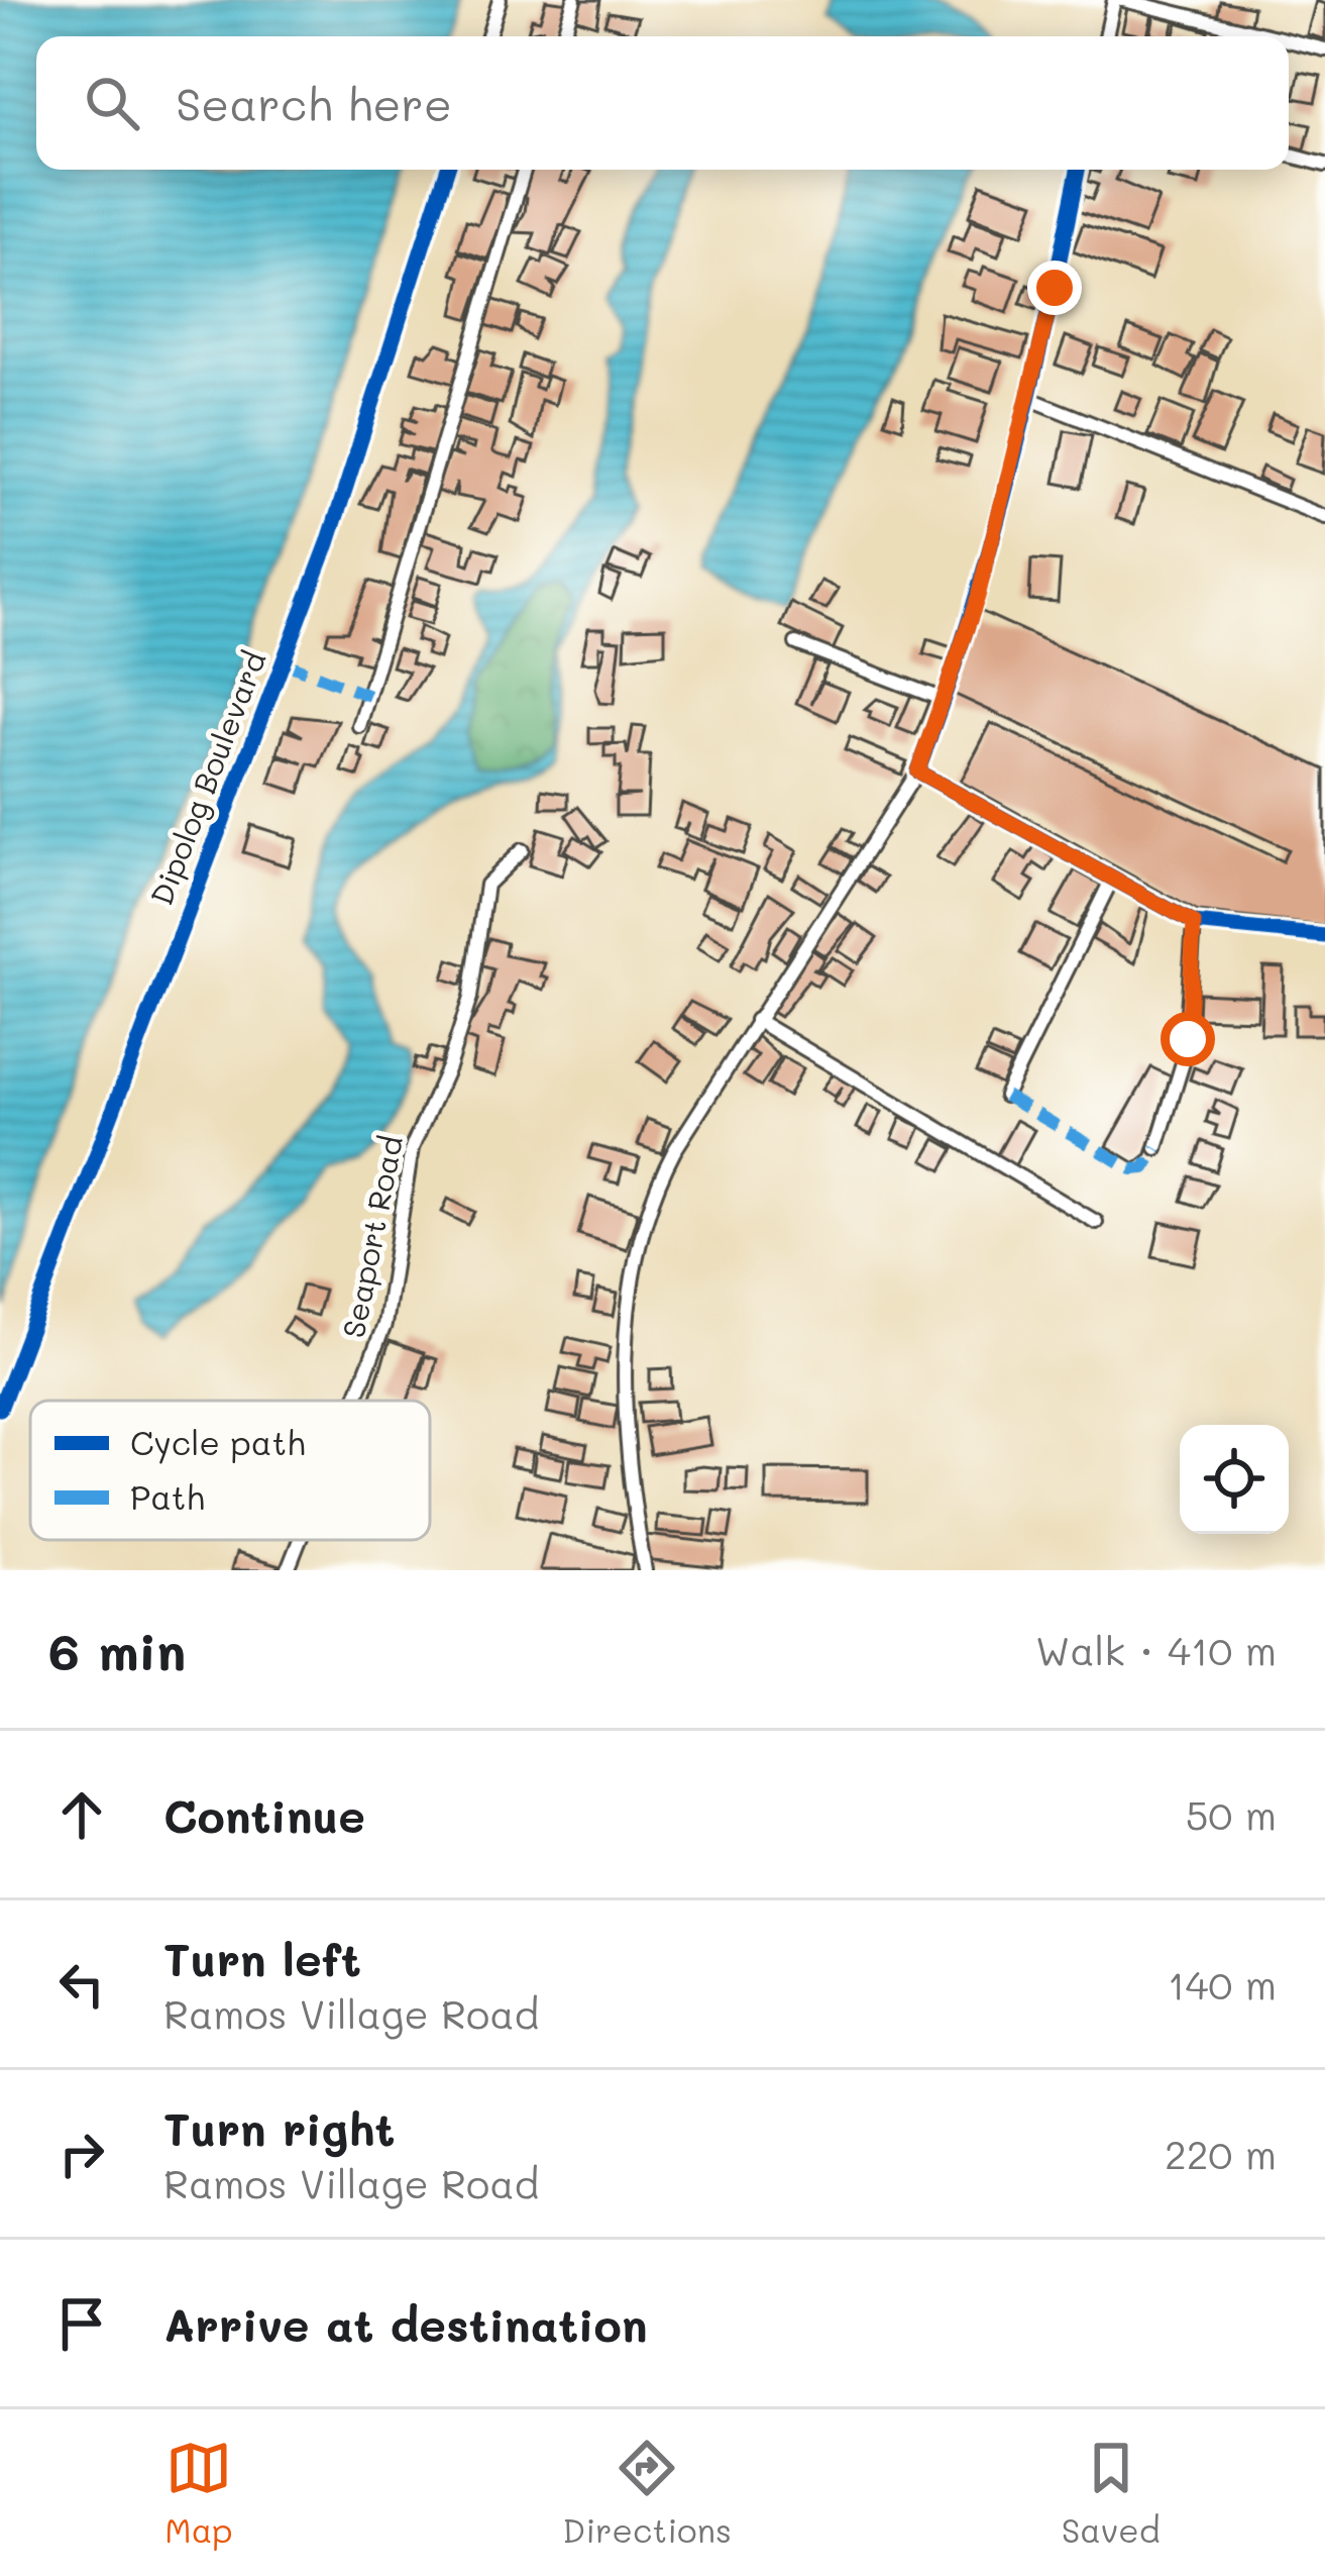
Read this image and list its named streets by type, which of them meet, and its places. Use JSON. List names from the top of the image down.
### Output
{
  "streets": {
    "street": ["Dipolog Boulevard", "Seaport Road"]
  },
  "legend": ["Cycle path", "Path"],
  "page": {
    "search": "Search here",
    "heading": ["6 min", "Walk · 410 m"],
    "list": [
      ["Continue", "50 m"],
      ["Turn left", "Ramos Village Road", "140 m"],
      ["Turn right", "Ramos Village Road", "220 m"],
      "Arrive at destination"
    ],
    "nav": ["Map", "Directions", "Saved"]
  }
}
